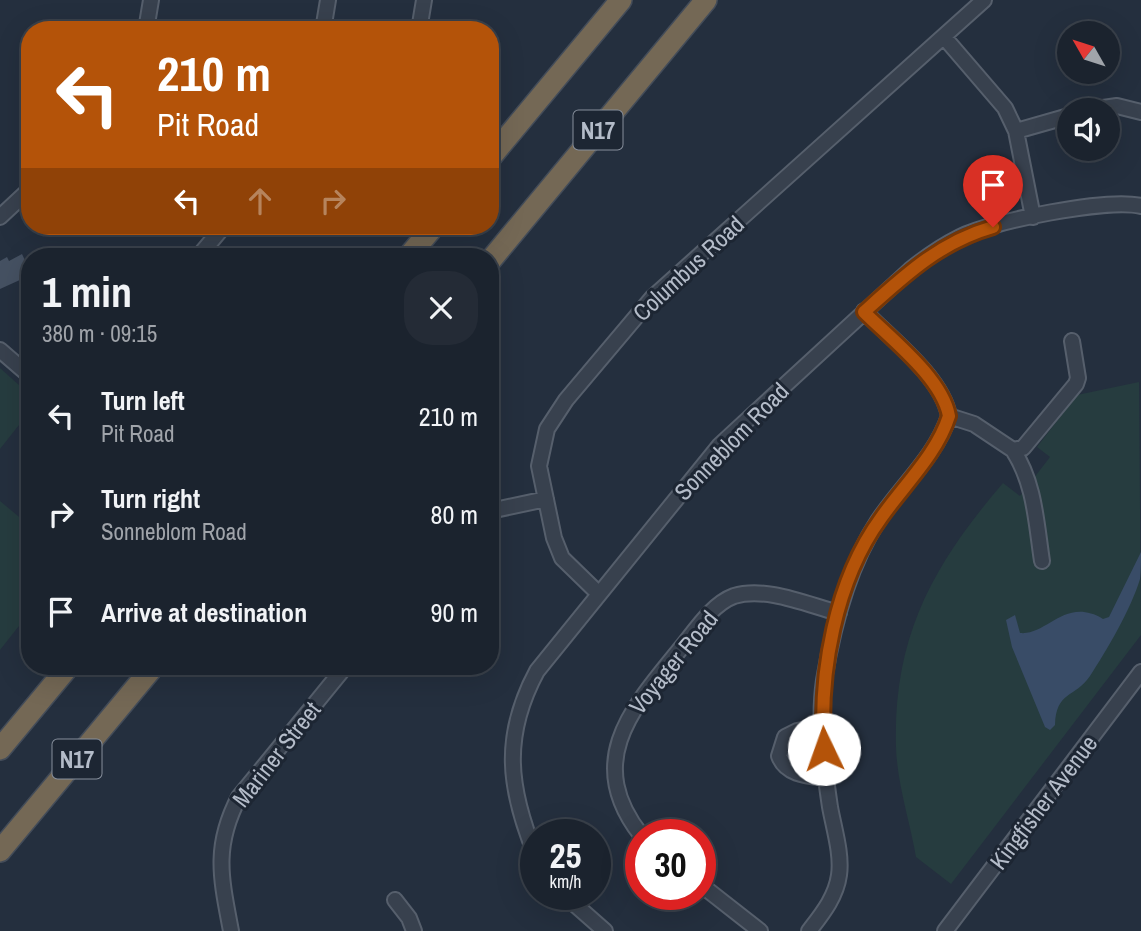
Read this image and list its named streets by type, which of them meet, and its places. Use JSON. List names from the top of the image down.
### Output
{
  "streets": {
    "highway": ["N17"],
    "street": [
      "Columbus Road",
      "Sonneblom Road",
      "Voyager Road",
      "Mariner Street",
      "Kingfisher Avenue"
    ]
  },
  "crossings": [
    ["Columbus Road", "Sonneblom Road"]
  ],
  "north": "top left",
  "page": {
    "turn": ["210 m", "Pit Road"],
    "heading": ["1 min", "380 m · 09:15"],
    "list": [
      {
        "name": "Turn left",
        "note": "Pit Road",
        "value": "210 m"
      },
      {
        "name": "Turn right",
        "note": "Sonneblom Road",
        "value": "80 m"
      },
      {
        "name": "Arrive at destination",
        "value": "90 m"
      }
    ],
    "speed": "25 km/h",
    "limit": "30"
  }
}
